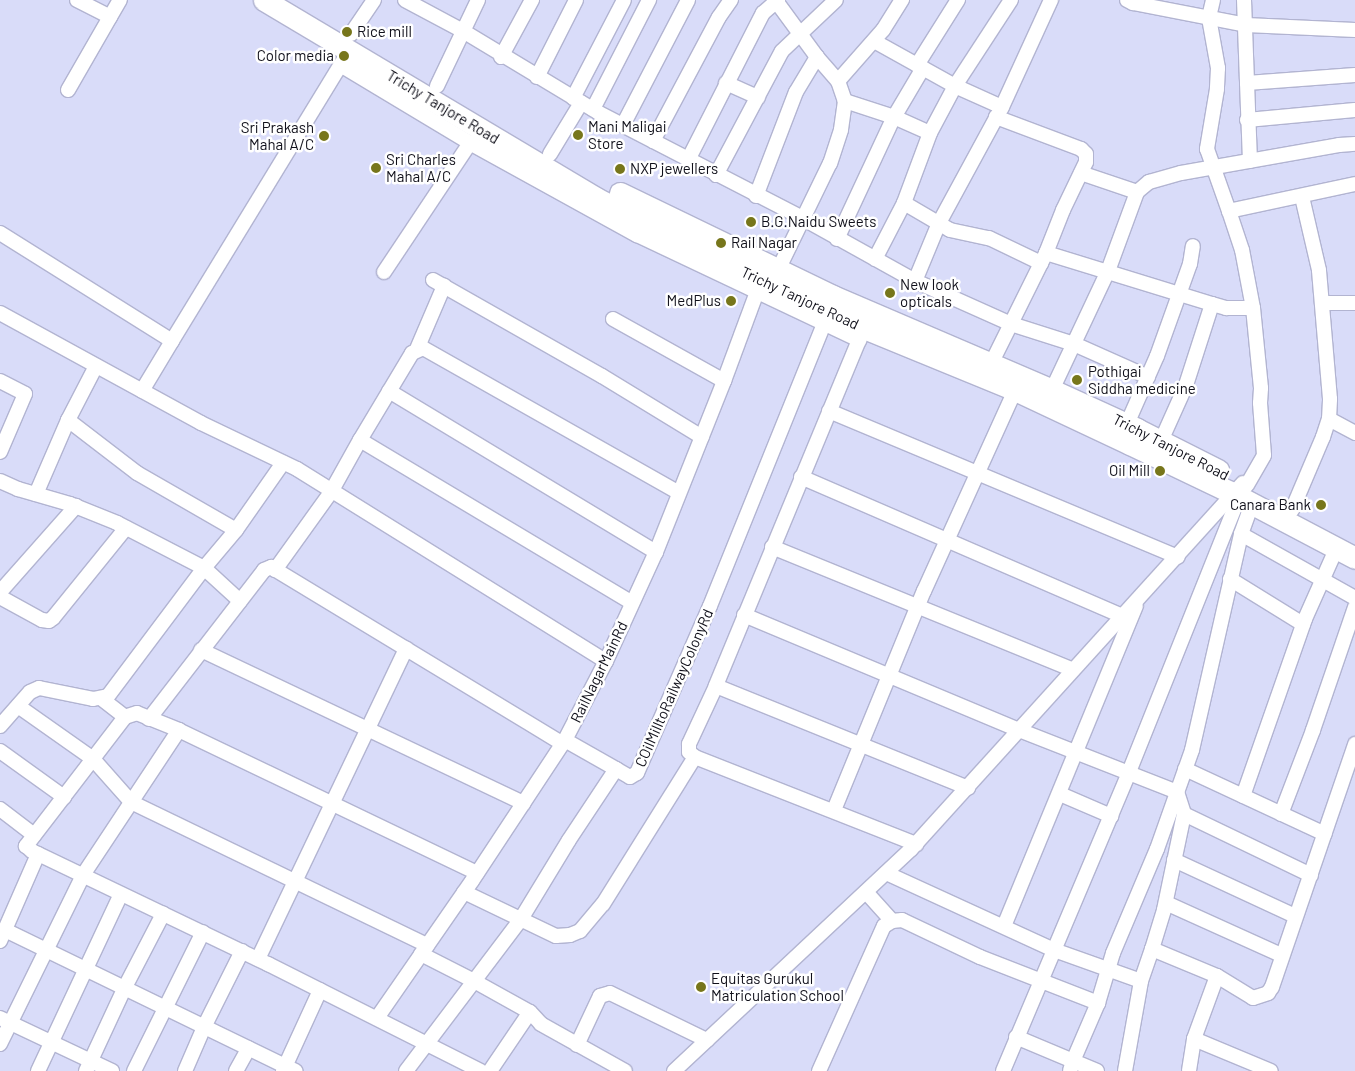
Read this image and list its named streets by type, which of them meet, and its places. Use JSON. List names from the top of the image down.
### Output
{
  "streets": {
    "highway": ["Trichy Tanjore Road"],
    "street": ["RailNagarMainRd", "COilMilltoRailwayColonyRd"]
  },
  "places": [
    "Rice mill",
    "Color media",
    "Mani Maligai Store",
    "Sri Prakash Mahal A/C",
    "Sri Charles Mahal A/C",
    "NXP jewellers",
    "B.G.Naidu Sweets",
    "Rail Nagar",
    "New look opticals",
    "MedPlus",
    "Pothigai Siddha medicine",
    "Oil Mill",
    "Canara Bank",
    "Equitas Gurukul Matriculation School"
  ]
}
